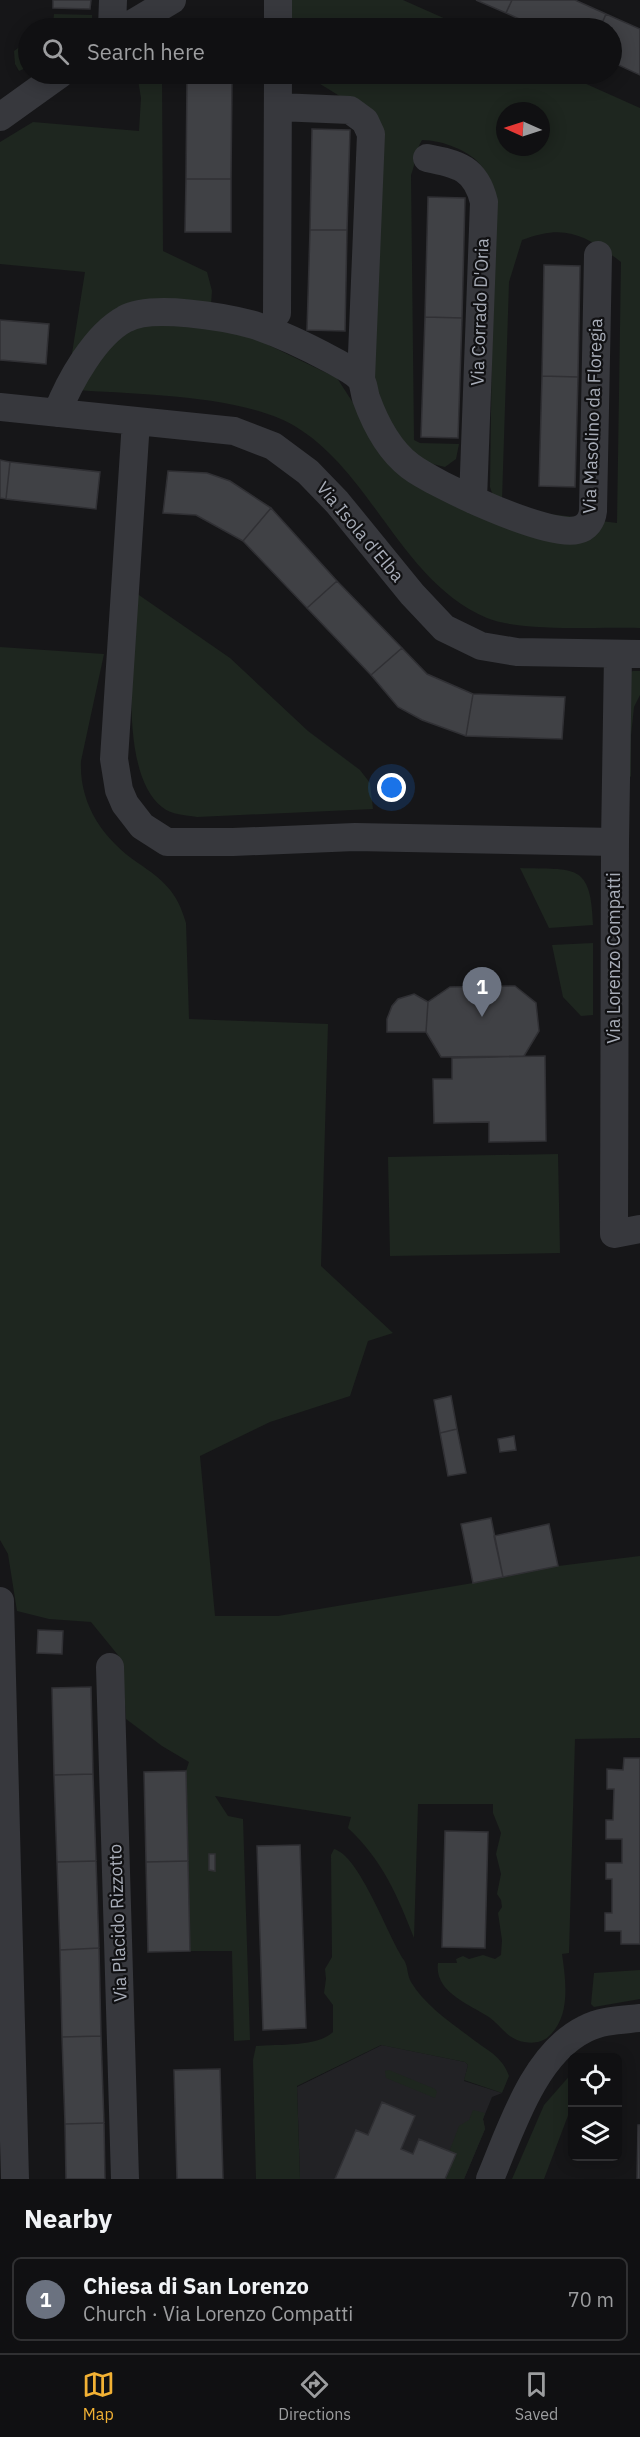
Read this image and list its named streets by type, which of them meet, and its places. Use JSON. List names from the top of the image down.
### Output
{
  "streets": {
    "street": [
      "Via Corrado D'Oria",
      "Via Masolino da Floregia",
      "Via Isola d'Elba",
      "Via Lorenzo Compatti",
      "Via Placido Rizzotto"
    ]
  },
  "crossings": [
    ["Via Corrado D'Oria", "Via Masolino da Floregia"],
    ["Via Isola d'Elba", "Via Lorenzo Compatti"]
  ],
  "north": "left",
  "page": {
    "search": "Search here",
    "pins": "1",
    "heading": "Nearby",
    "list": [
      {
        "mark": "1",
        "name": "Chiesa di San Lorenzo",
        "note": "Church · Via Lorenzo Compatti",
        "value": "70 m"
      }
    ],
    "nav": ["Map", "Directions", "Saved"]
  }
}
